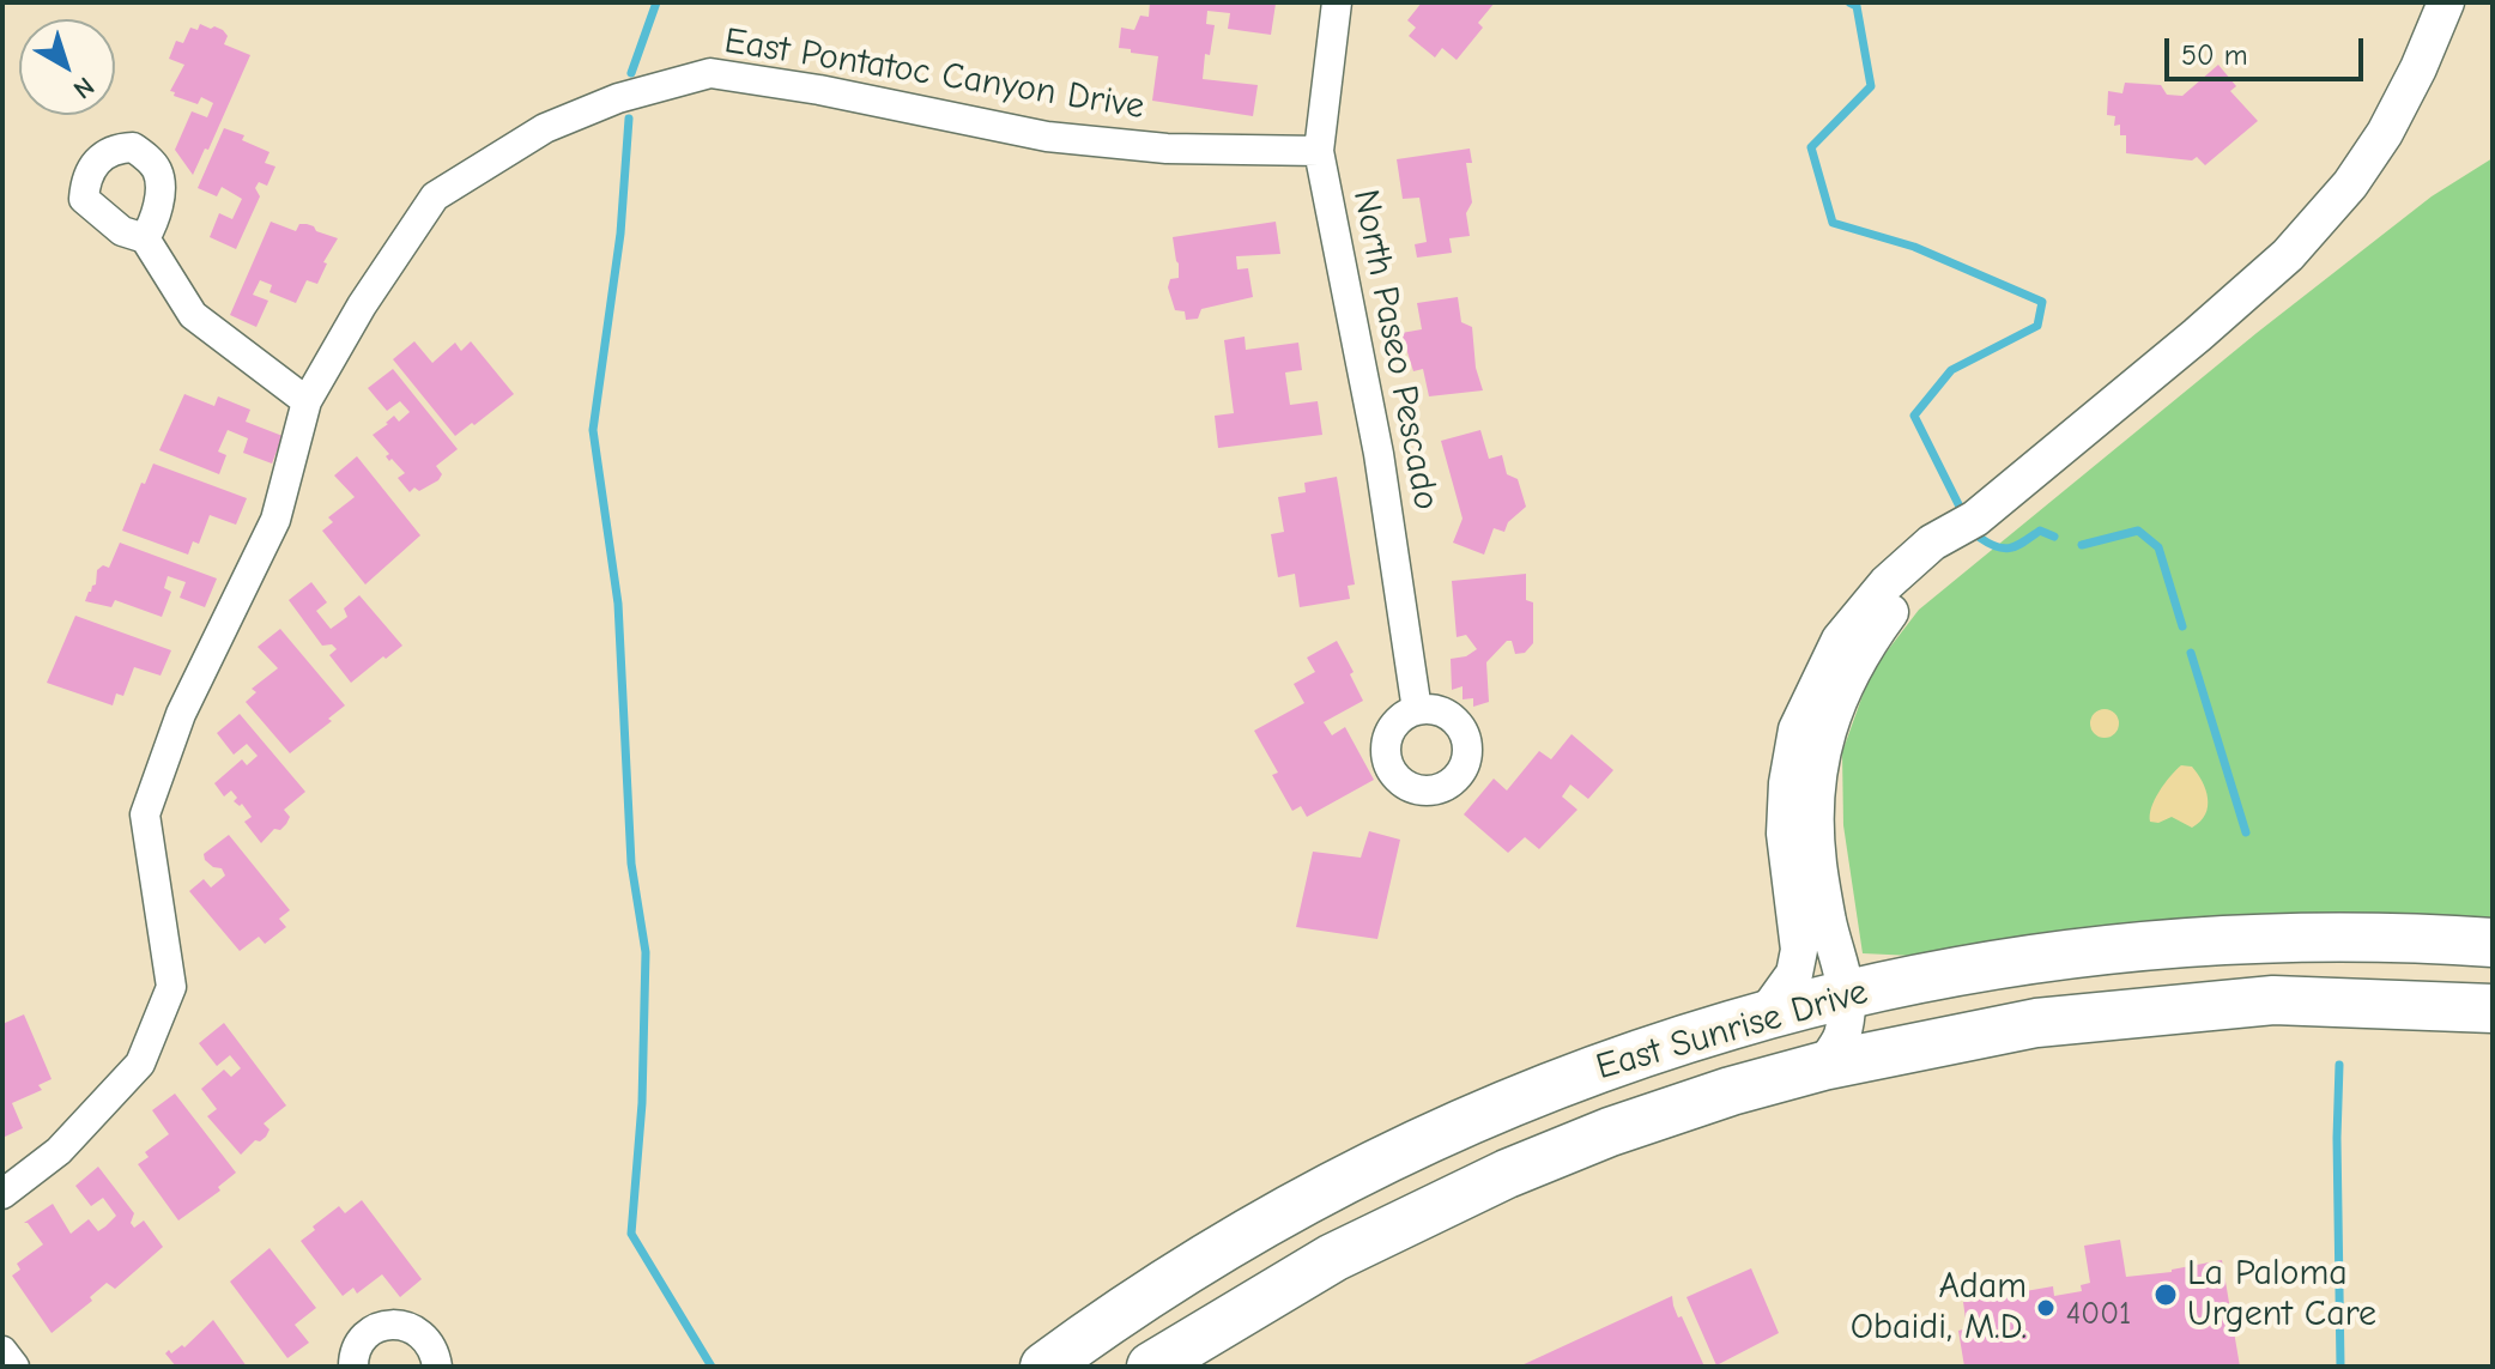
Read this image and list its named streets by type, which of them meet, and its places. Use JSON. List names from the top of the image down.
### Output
{
  "streets": {
    "main road": ["East Sunrise Drive"],
    "street": ["East Pontatoc Canyon Drive", "North Paseo Pescado"]
  },
  "crossings": [
    ["East Pontatoc Canyon Drive", "North Paseo Pescado"]
  ],
  "places": ["La Paloma Urgent Care", "Adam Obaidi, M.D."],
  "house_numbers": ["4001"],
  "scale_bar": "50 m",
  "north": "bottom right"
}
